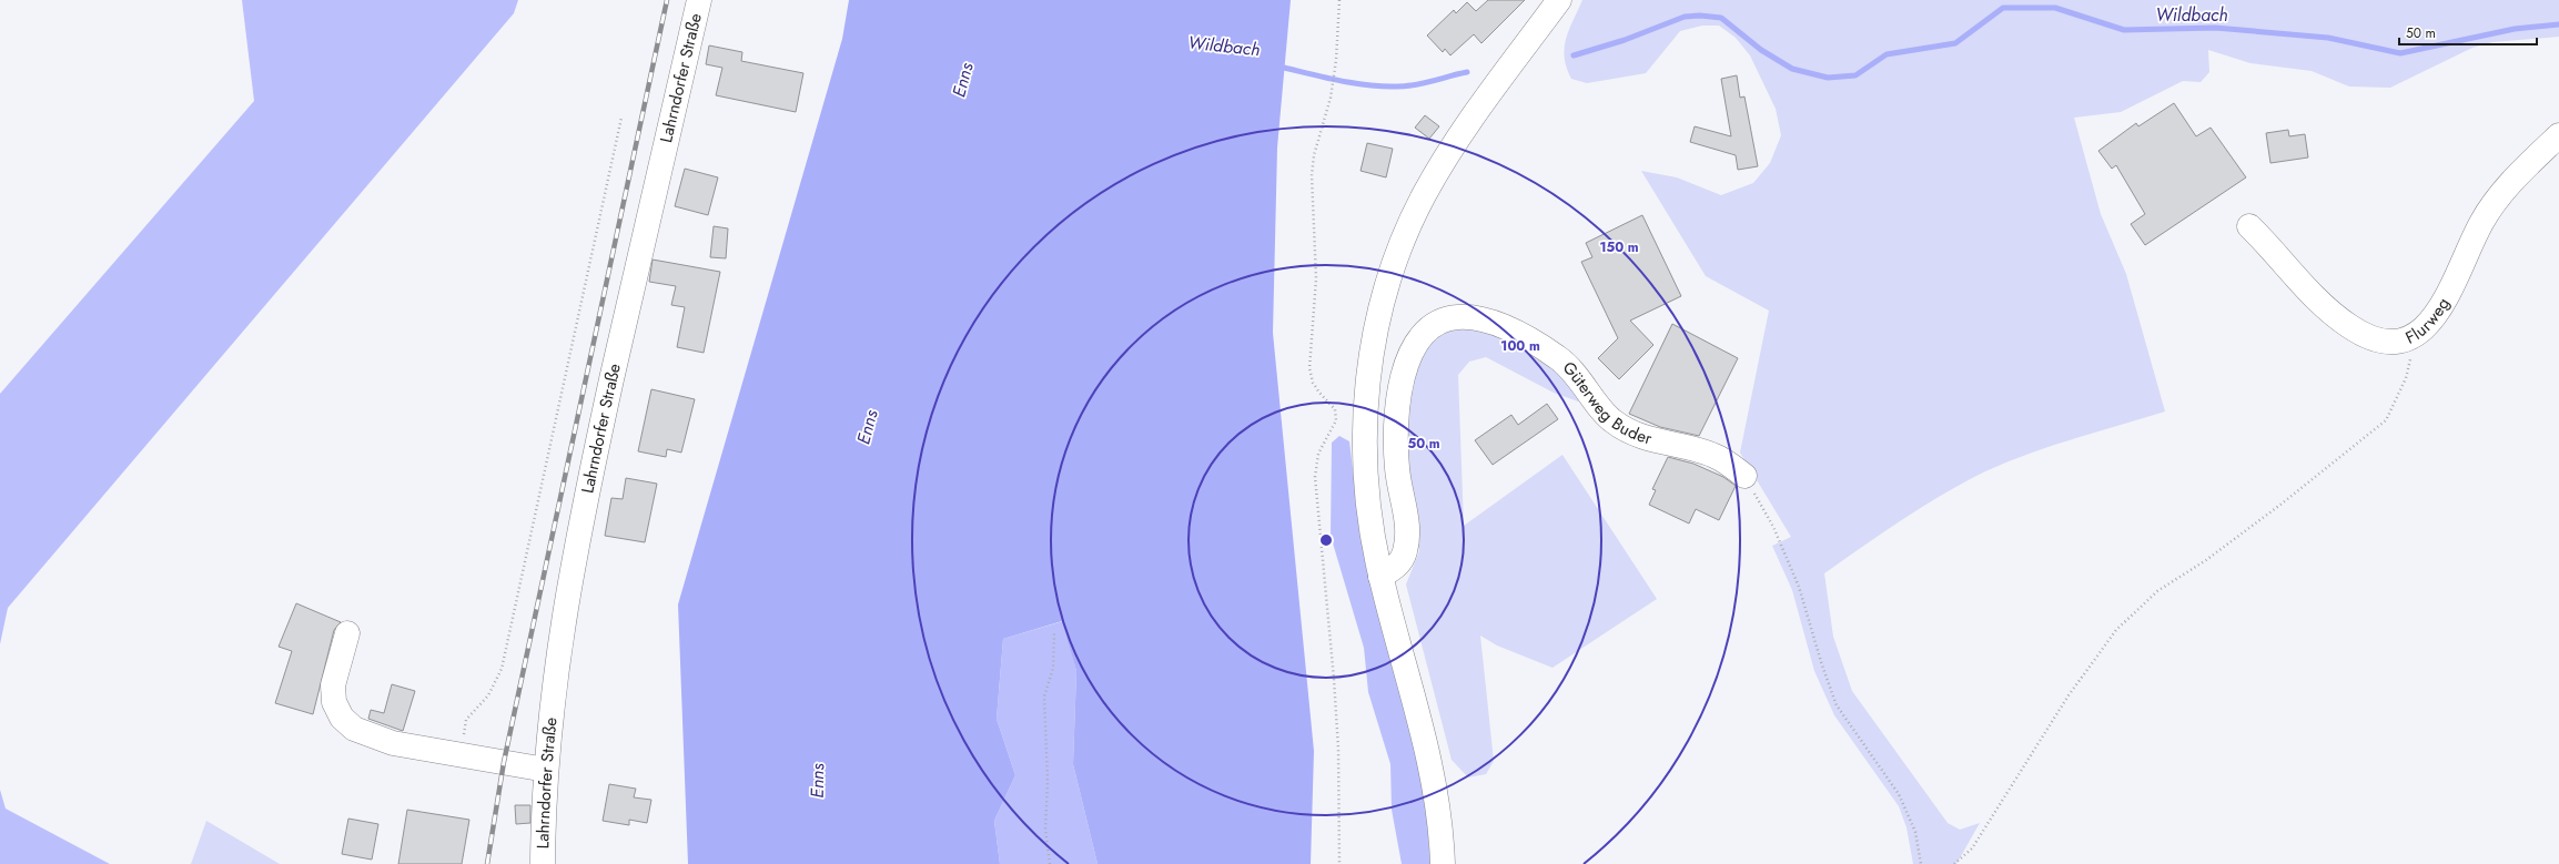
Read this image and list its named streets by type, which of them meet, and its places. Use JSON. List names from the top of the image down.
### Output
{
  "streets": {
    "street": ["Lahrndorfer Straße", "Flurweg", "Güterweg Buder"]
  },
  "water": ["Wildbach", "Enns"],
  "scale_bar": "50 m",
  "rings": ["150 m", "100 m", "50 m"]
}
